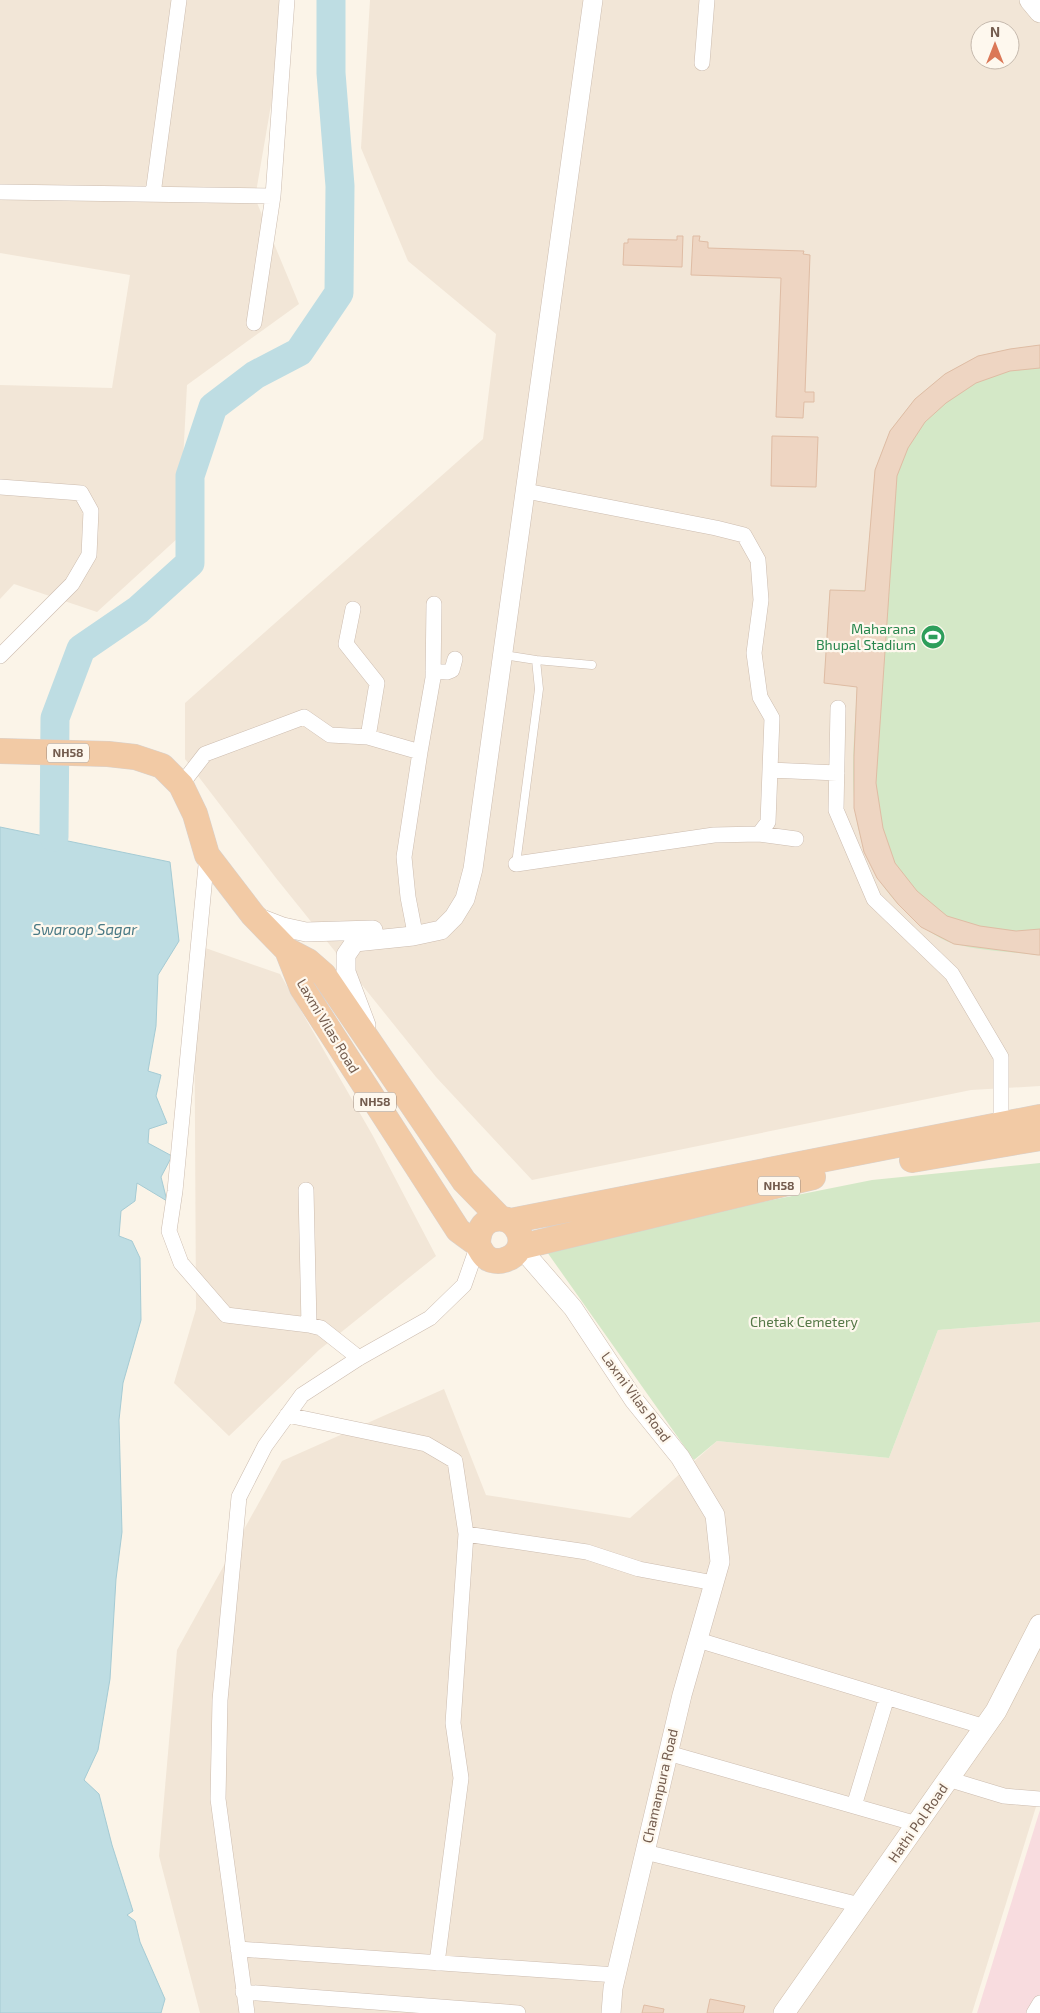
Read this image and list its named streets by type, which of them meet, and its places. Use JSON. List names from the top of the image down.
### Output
{
  "streets": {
    "highway": ["NH58", "Laxmi Vilas Road"],
    "main road": ["Hathi Pol Road"],
    "street": ["Chamanpura Road"]
  },
  "crossings": [
    ["NH58", "Laxmi Vilas Road"],
    ["Laxmi Vilas Road", "Chamanpura Road"]
  ],
  "water": ["Swaroop Sagar"],
  "parks": ["Chetak Cemetery"],
  "places": {
    "sports": ["Maharana Bhupal Stadium"]
  },
  "north": "top"
}
